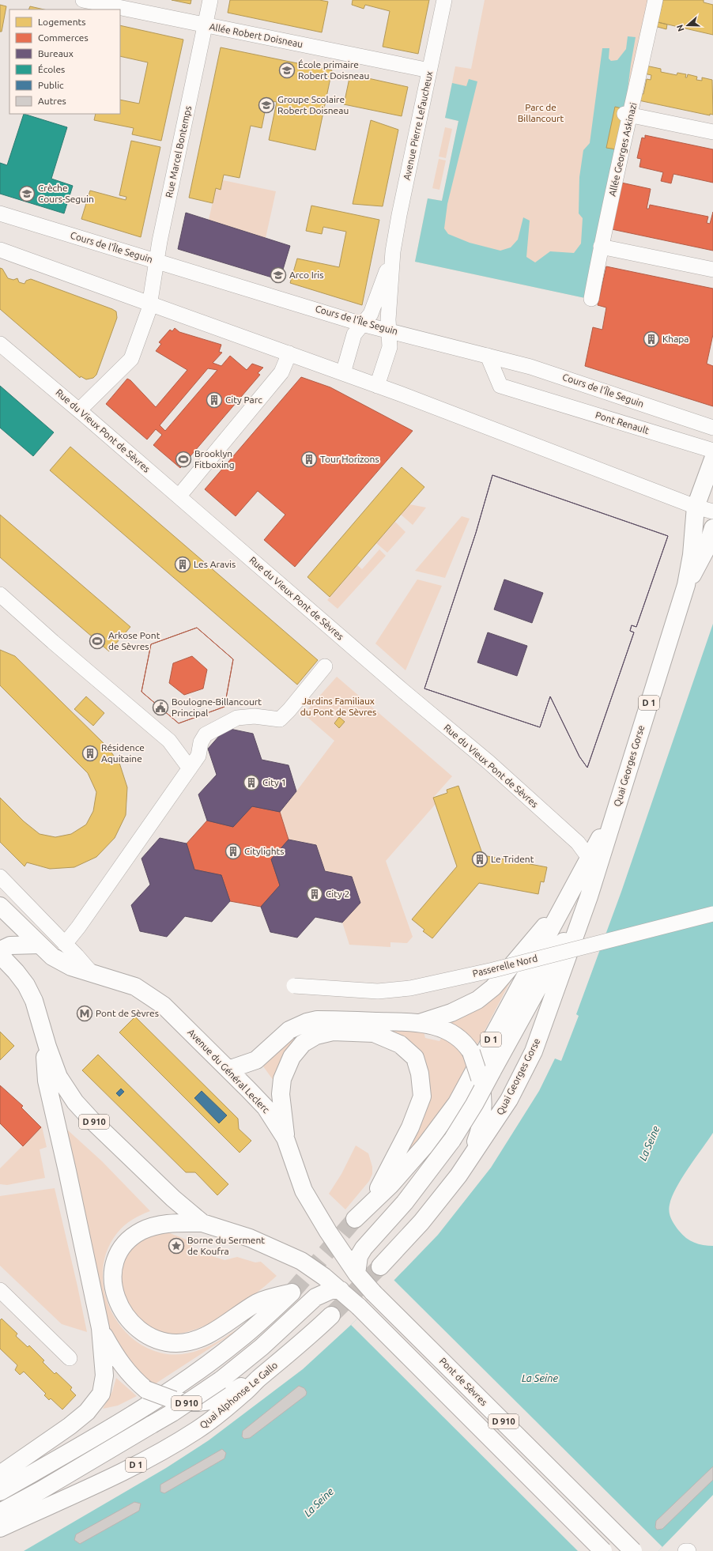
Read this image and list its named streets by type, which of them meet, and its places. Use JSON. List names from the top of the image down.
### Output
{
  "streets": {
    "main road": [
      "D 1",
      "Quai Georges Gorse",
      "Avenue du Général Leclerc",
      "D 910",
      "Pont de Sèvres",
      "Quai Alphonse Le Gallo"
    ],
    "street": [
      "Allée Robert Doisneau",
      "Avenue Pierre Lefaucheux",
      "Allée Georges Askinazi",
      "Rue Marcel Bontemps",
      "Cours de l'Île Seguin",
      "Pont Renault",
      "Rue du Vieux Pont de Sèvres",
      "Passerelle Nord"
    ]
  },
  "crossings": [
    ["Allée Robert Doisneau", "Avenue Pierre Lefaucheux"],
    ["Allée Robert Doisneau", "Rue Marcel Bontemps"],
    ["Avenue Pierre Lefaucheux", "Cours de l'Île Seguin"],
    ["Rue Marcel Bontemps", "Cours de l'Île Seguin"],
    ["Rue Marcel Bontemps", "Rue du Vieux Pont de Sèvres"],
    ["Cours de l'Île Seguin", "Pont Renault"],
    ["Rue du Vieux Pont de Sèvres", "Quai Georges Gorse"],
    ["D 1", "Quai Georges Gorse"],
    ["D 1", "Avenue du Général Leclerc"],
    ["Avenue du Général Leclerc", "Pont de Sèvres"]
  ],
  "water": ["La Seine"],
  "parks": ["Parc de Billancourt", "Jardins Familiaux du Pont de Sèvres"],
  "places": {
    "school or university": [
      "École primaire Robert Doisneau",
      "Groupe Scolaire Robert Doisneau",
      "Crèche Cours-Seguin",
      "Arco Iris"
    ],
    "building": [
      "Khapa",
      "City Parc",
      "Tour Horizons",
      "Les Aravis",
      "Résidence Aquitaine",
      "City 1",
      "Citylights",
      "Le Trident",
      "City 2"
    ],
    "sports": ["Brooklyn Fitboxing", "Arkose Pont de Sèvres"],
    "public building": ["Boulogne-Billancourt Principal"],
    "metro station": ["Pont de Sèvres"],
    "place": ["Borne du Serment de Koufra"]
  },
  "legend": [
    "Logements",
    "Commerces",
    "Bureaux",
    "Écoles",
    "Public",
    "Autres"
  ],
  "north": "left"
}
